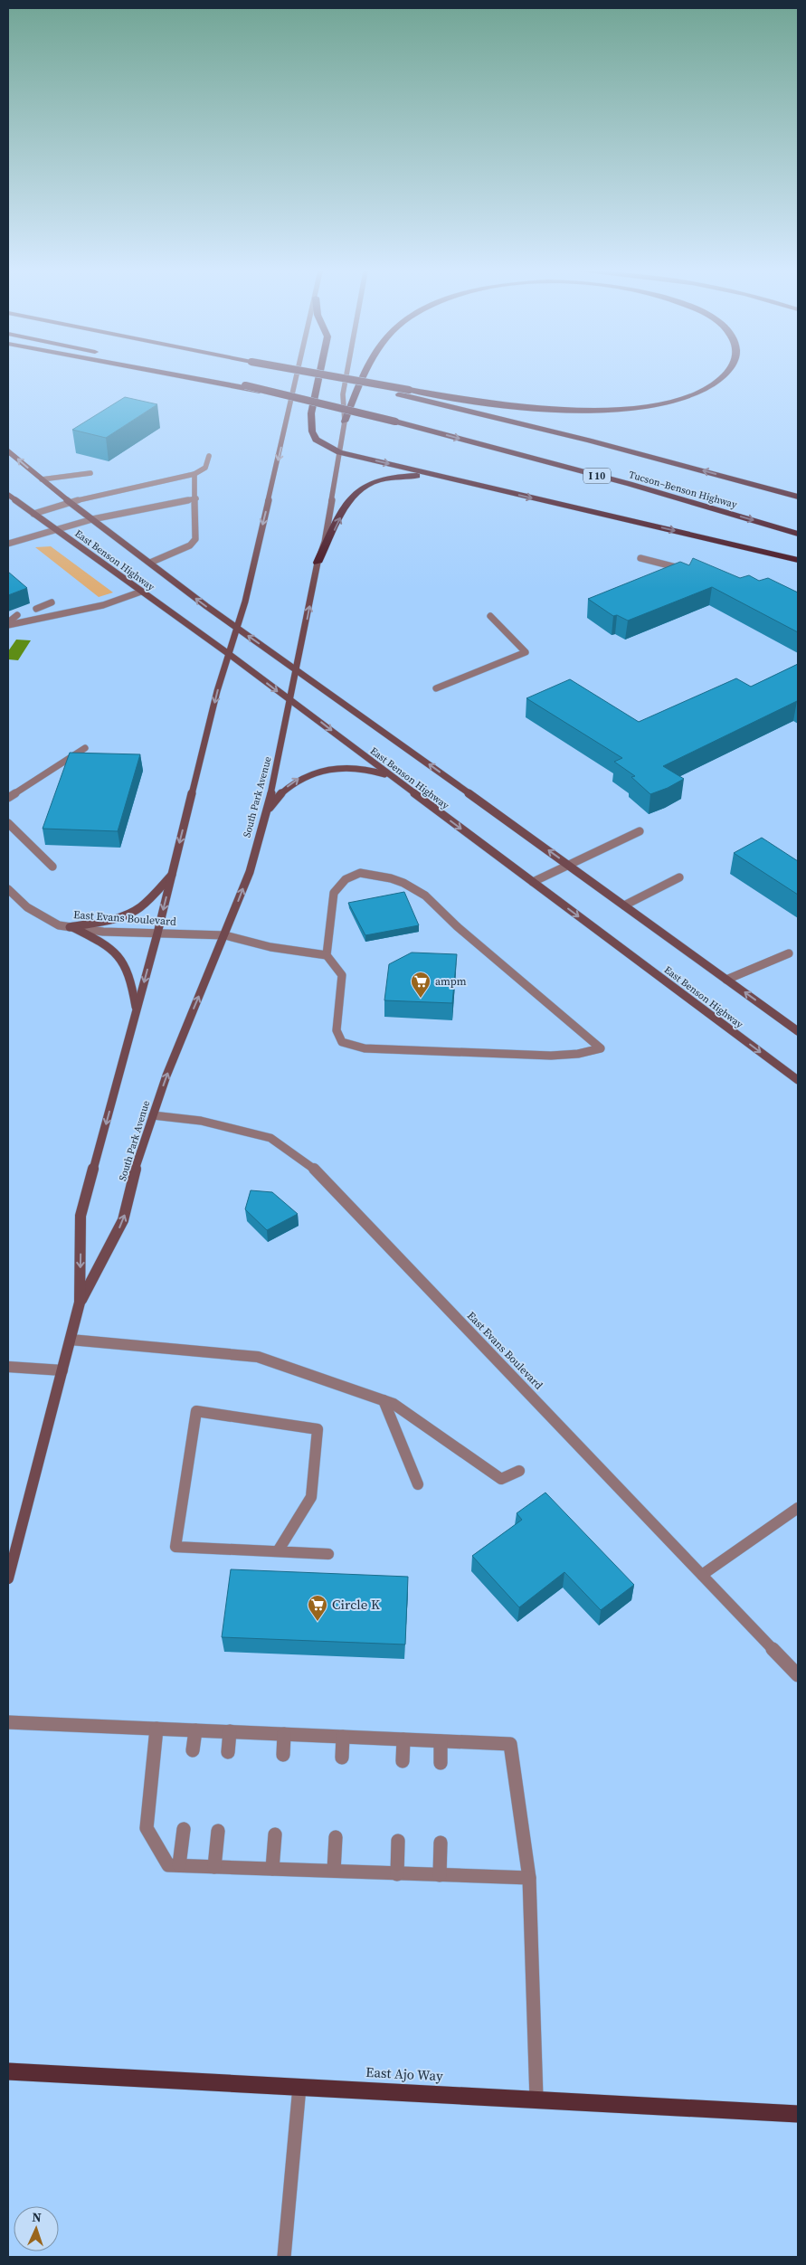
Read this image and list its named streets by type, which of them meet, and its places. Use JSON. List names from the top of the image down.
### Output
{
  "streets": {
    "highway": ["I 10", "Tucson–Benson Highway"],
    "main road": ["East Benson Highway", "South Park Avenue", "East Ajo Way"],
    "street": ["East Evans Boulevard"]
  },
  "crossings": [
    ["East Benson Highway", "South Park Avenue"],
    ["South Park Avenue", "East Evans Boulevard"]
  ],
  "places": {
    "supermarket": ["ampm", "Circle K"]
  },
  "north": "top"
}
